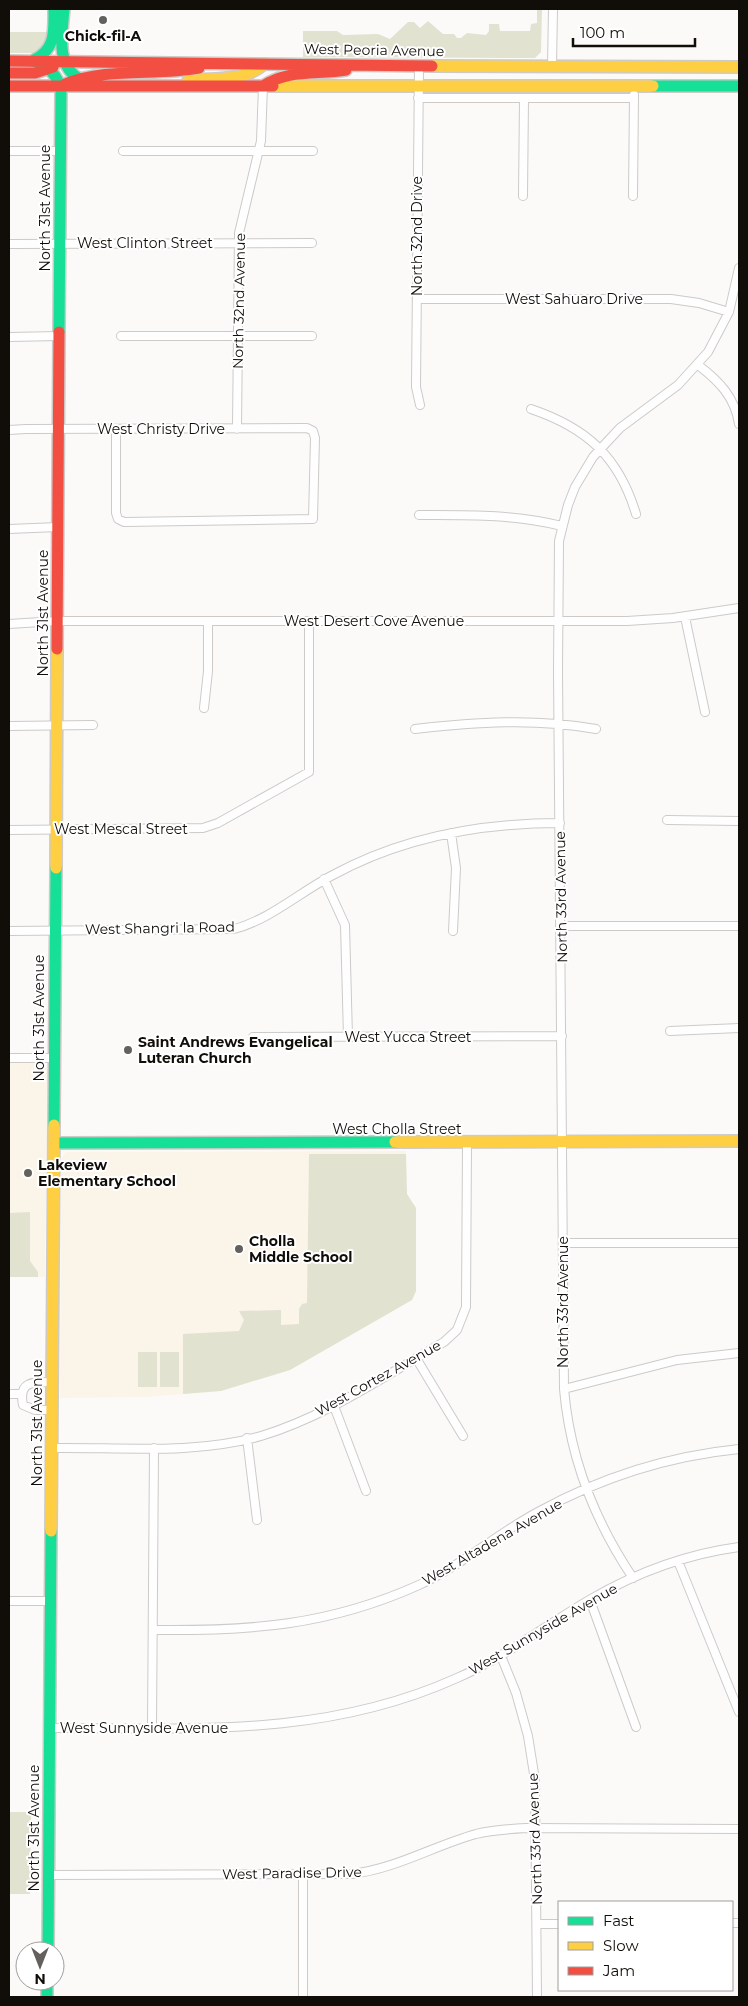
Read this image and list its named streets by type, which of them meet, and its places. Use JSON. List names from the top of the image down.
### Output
{
  "streets": {
    "street": [
      "West Peoria Avenue",
      "North 31st Avenue",
      "North 32nd Drive",
      "West Clinton Street",
      "West Sahuaro Drive",
      "North 32nd Avenue",
      "West Christy Drive",
      "West Desert Cove Avenue",
      "West Mescal Street",
      "North 33rd Avenue",
      "West Shangri la Road",
      "West Yucca Street",
      "West Cholla Street",
      "West Cortez Avenue",
      "West Altadena Avenue",
      "West Sunnyside Avenue",
      "West Paradise Drive"
    ]
  },
  "crossings": [
    ["West Peoria Avenue", "North 32nd Drive"],
    ["North 31st Avenue", "West Clinton Street"],
    ["North 31st Avenue", "West Christy Drive"],
    ["North 31st Avenue", "West Desert Cove Avenue"],
    ["North 31st Avenue", "West Mescal Street"],
    ["North 31st Avenue", "West Shangri la Road"],
    ["North 31st Avenue", "West Cholla Street"],
    ["North 31st Avenue", "West Cortez Avenue"],
    ["North 31st Avenue", "West Sunnyside Avenue"],
    ["North 31st Avenue", "West Paradise Drive"],
    ["North 32nd Drive", "West Sahuaro Drive"],
    ["West Clinton Street", "North 32nd Avenue"],
    ["West Sahuaro Drive", "North 33rd Avenue"],
    ["North 32nd Avenue", "West Christy Drive"],
    ["West Desert Cove Avenue", "West Mescal Street"],
    ["West Desert Cove Avenue", "North 33rd Avenue"],
    ["North 33rd Avenue", "West Shangri la Road"],
    ["North 33rd Avenue", "West Yucca Street"],
    ["North 33rd Avenue", "West Cholla Street"],
    ["North 33rd Avenue", "West Altadena Avenue"],
    ["North 33rd Avenue", "West Sunnyside Avenue"],
    ["North 33rd Avenue", "West Paradise Drive"],
    ["West Cholla Street", "West Cortez Avenue"]
  ],
  "places": [
    "Chick-fil-A",
    "Saint Andrews Evangelical Luteran Church",
    "Lakeview Elementary School",
    "Cholla Middle School"
  ],
  "legend": ["Fast", "Slow", "Jam"],
  "scale_bar": "100 m",
  "north": "bottom"
}
